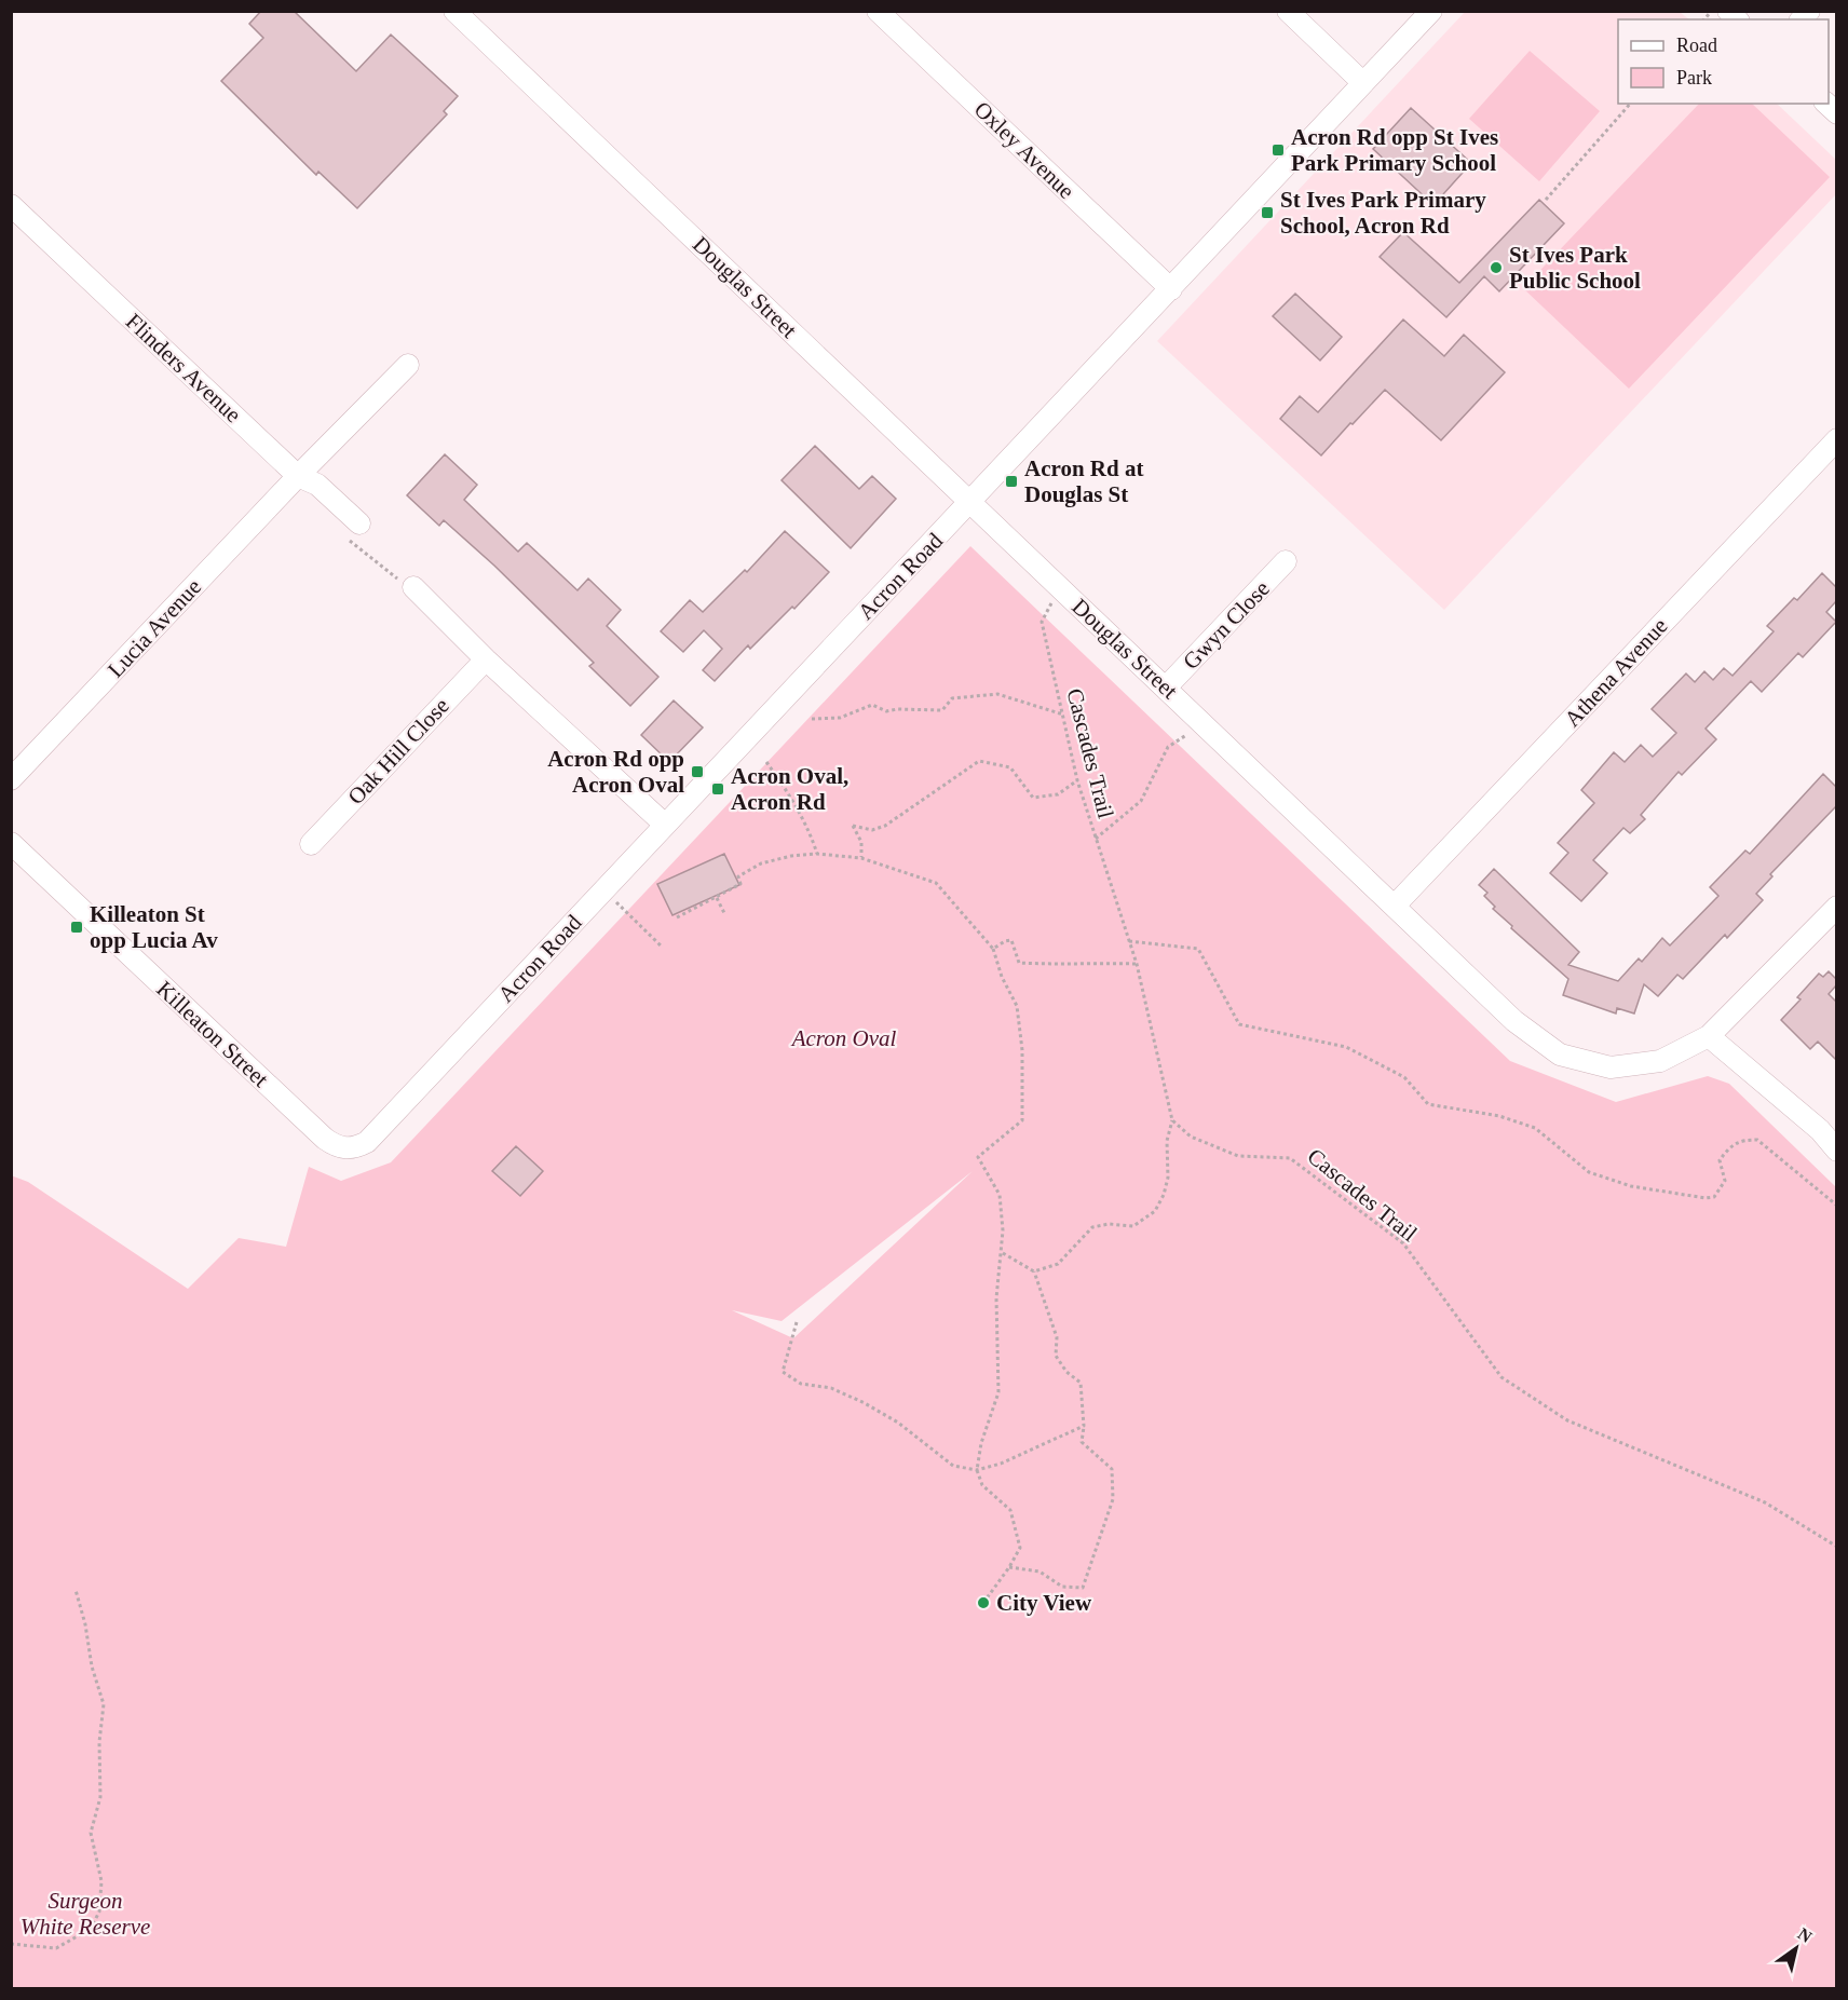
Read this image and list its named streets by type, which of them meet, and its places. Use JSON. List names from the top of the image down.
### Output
{
  "streets": {
    "street": [
      "Oxley Avenue",
      "Douglas Street",
      "Flinders Avenue",
      "Acron Road",
      "Gwyn Close",
      "Lucia Avenue",
      "Athena Avenue",
      "Oak Hill Close",
      "Killeaton Street"
    ],
    "path": ["Cascades Trail"]
  },
  "crossings": [
    ["Oxley Avenue", "Acron Road"],
    ["Douglas Street", "Acron Road"],
    ["Douglas Street", "Gwyn Close"],
    ["Douglas Street", "Athena Avenue"],
    ["Douglas Street", "Cascades Trail"],
    ["Flinders Avenue", "Lucia Avenue"],
    ["Acron Road", "Killeaton Street"]
  ],
  "parks": ["Acron Oval", "Surgeon White Reserve"],
  "places": {
    "transit": [
      "Acron Rd opp St Ives Park Primary School",
      "St Ives Park Primary School, Acron Rd",
      "Acron Rd at Douglas St",
      "Acron Rd opp Acron Oval",
      "Acron Oval, Acron Rd",
      "Killeaton St opp Lucia Av"
    ],
    "other": ["St Ives Park Public School", "City View"]
  },
  "legend": ["Road", "Park"],
  "north": "top right"
}
